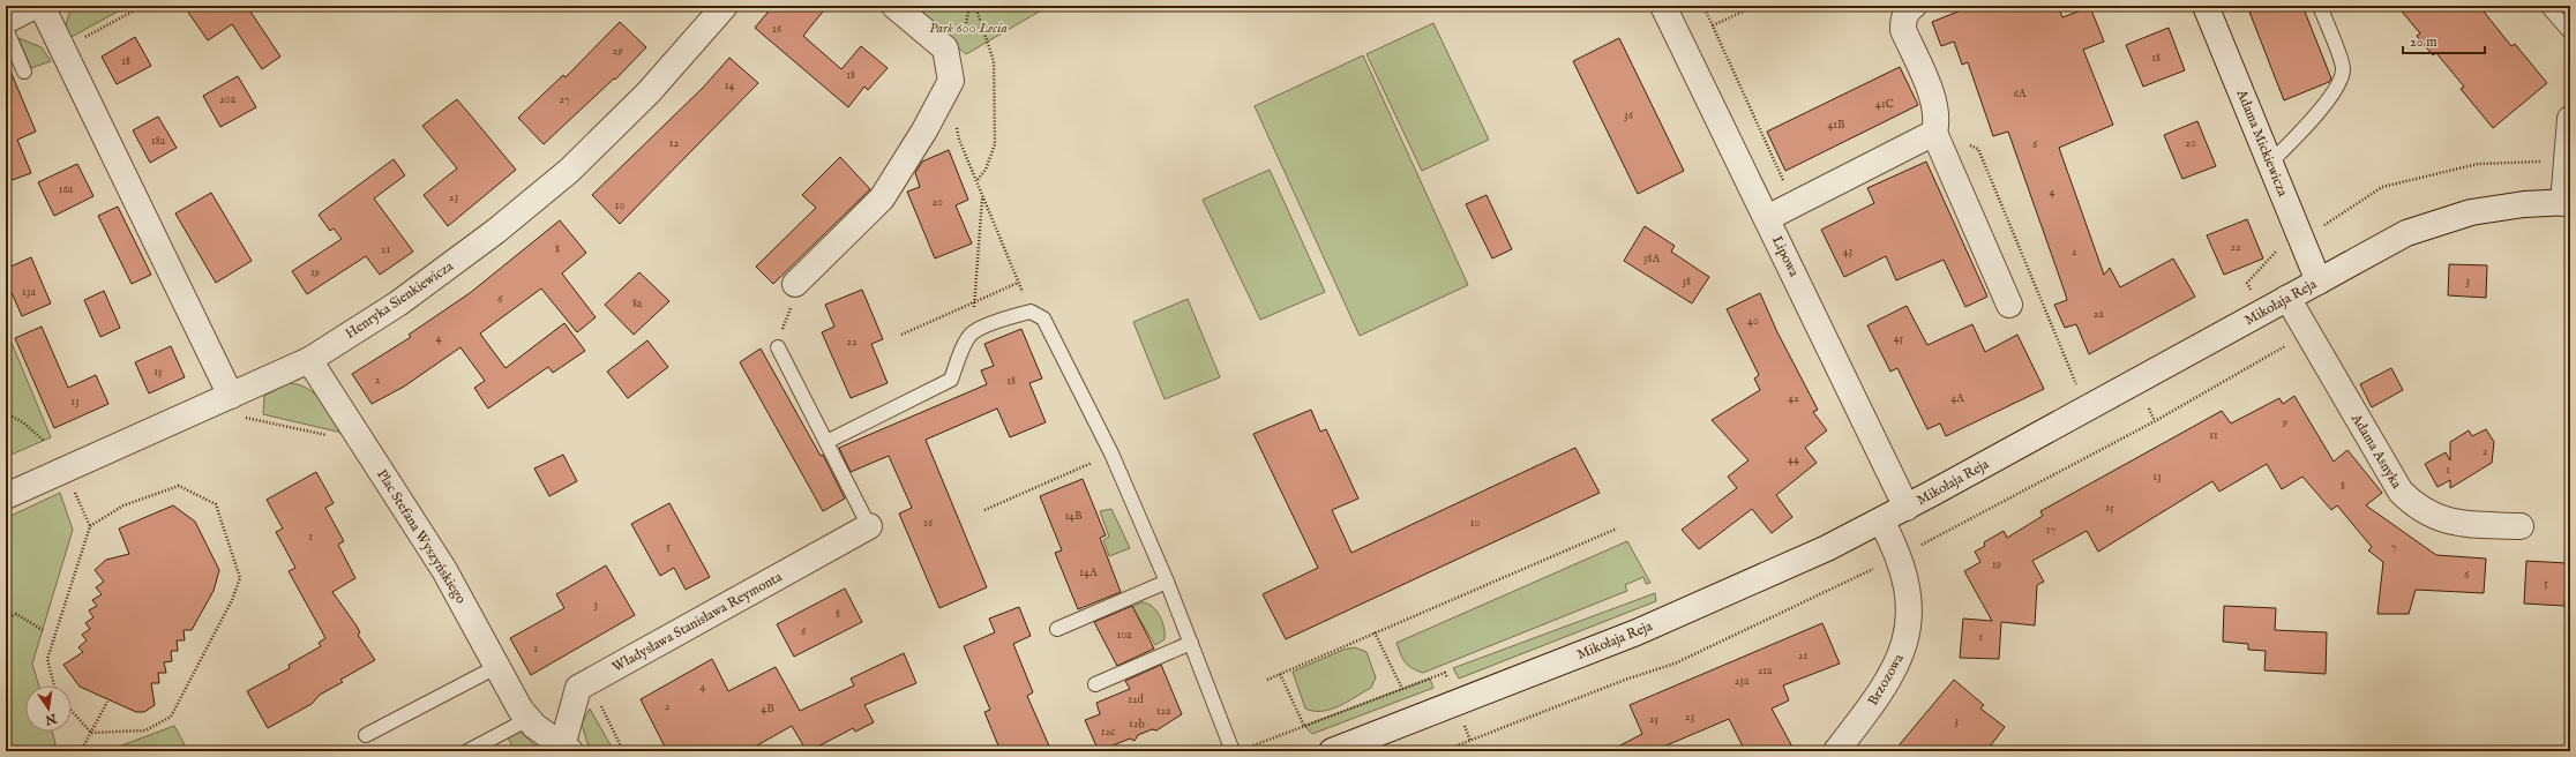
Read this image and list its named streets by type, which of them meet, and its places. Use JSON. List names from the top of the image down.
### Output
{
  "streets": {
    "street": [
      "Adama Mickiewicza",
      "Lipowa",
      "Henryka Sienkiewicza",
      "Mikołaja Reja",
      "Adama Asnyka",
      "Plac Stefana Wyszyńskiego",
      "Władysława Stanisława Reymonta",
      "Brzozowa"
    ]
  },
  "crossings": [
    ["Adama Mickiewicza", "Mikołaja Reja"],
    ["Lipowa", "Mikołaja Reja"],
    ["Henryka Sienkiewicza", "Plac Stefana Wyszyńskiego"],
    ["Mikołaja Reja", "Adama Asnyka"],
    ["Mikołaja Reja", "Brzozowa"],
    ["Plac Stefana Wyszyńskiego", "Władysława Stanisława Reymonta"]
  ],
  "parks": ["Park 600 Lecia"],
  "house_numbers": [
    "16",
    "29",
    "18",
    "18",
    "18",
    "14",
    "6A",
    "20a",
    "27",
    "41C",
    "36",
    "41B",
    "18a",
    "12",
    "20",
    "6",
    "16a",
    "4",
    "23",
    "20",
    "10",
    "22",
    "21",
    "8",
    "43",
    "2",
    "38A",
    "19",
    "38",
    "3",
    "13a",
    "6",
    "8a",
    "2a",
    "40",
    "4",
    "45",
    "22",
    "15",
    "2",
    "18",
    "42",
    "4A",
    "13",
    "9",
    "11",
    "2",
    "44",
    "1",
    "13",
    "8",
    "15",
    "14B",
    "16",
    "10",
    "17",
    "1",
    "5",
    "7",
    "19",
    "14A",
    "6",
    "5",
    "3",
    "8",
    "6",
    "10a",
    "1",
    "1",
    "21",
    "21a",
    "23a",
    "4",
    "12d",
    "2",
    "4B",
    "12a",
    "23",
    "25",
    "3",
    "12b",
    "12c"
  ],
  "scale_bar": "20 m",
  "north": "bottom"
}
